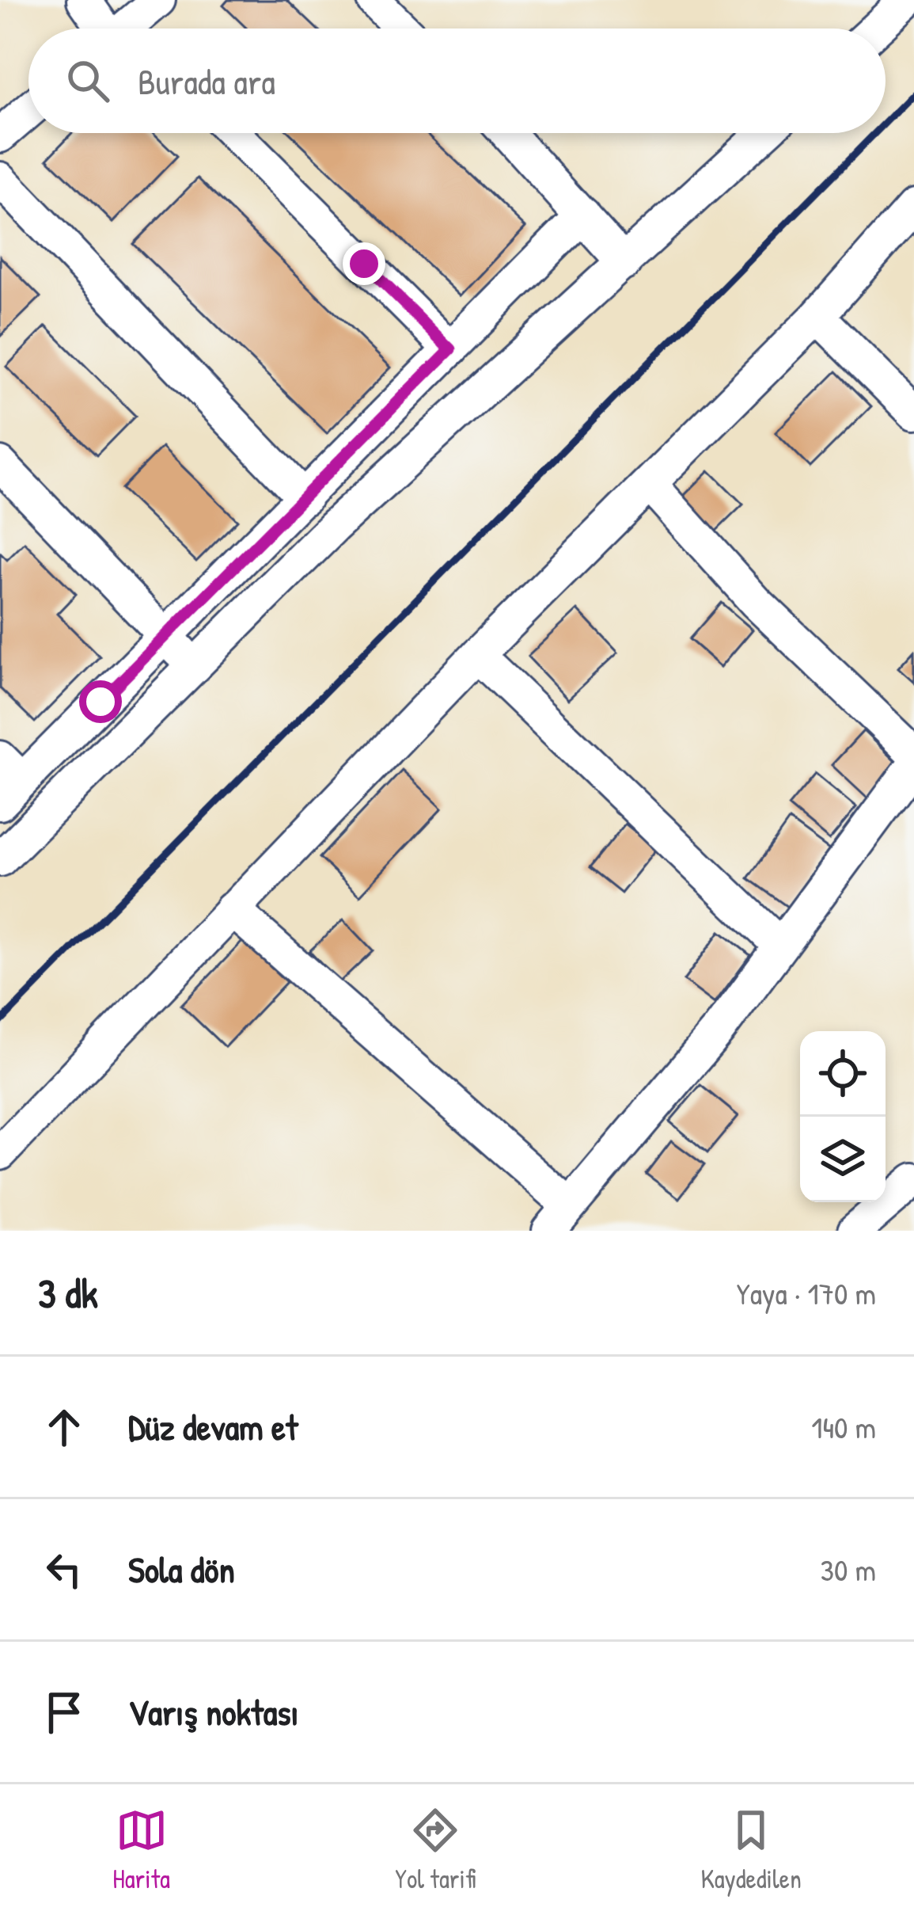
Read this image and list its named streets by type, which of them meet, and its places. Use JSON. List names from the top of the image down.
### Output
{
  "page": {
    "search": "Burada ara",
    "heading": ["3 dk", "Yaya · 170 m"],
    "list": [
      ["Düz devam et", "140 m"],
      ["Sola dön", "30 m"],
      "Varış noktası"
    ],
    "nav": ["Harita", "Yol tarifi", "Kaydedilen"]
  }
}
